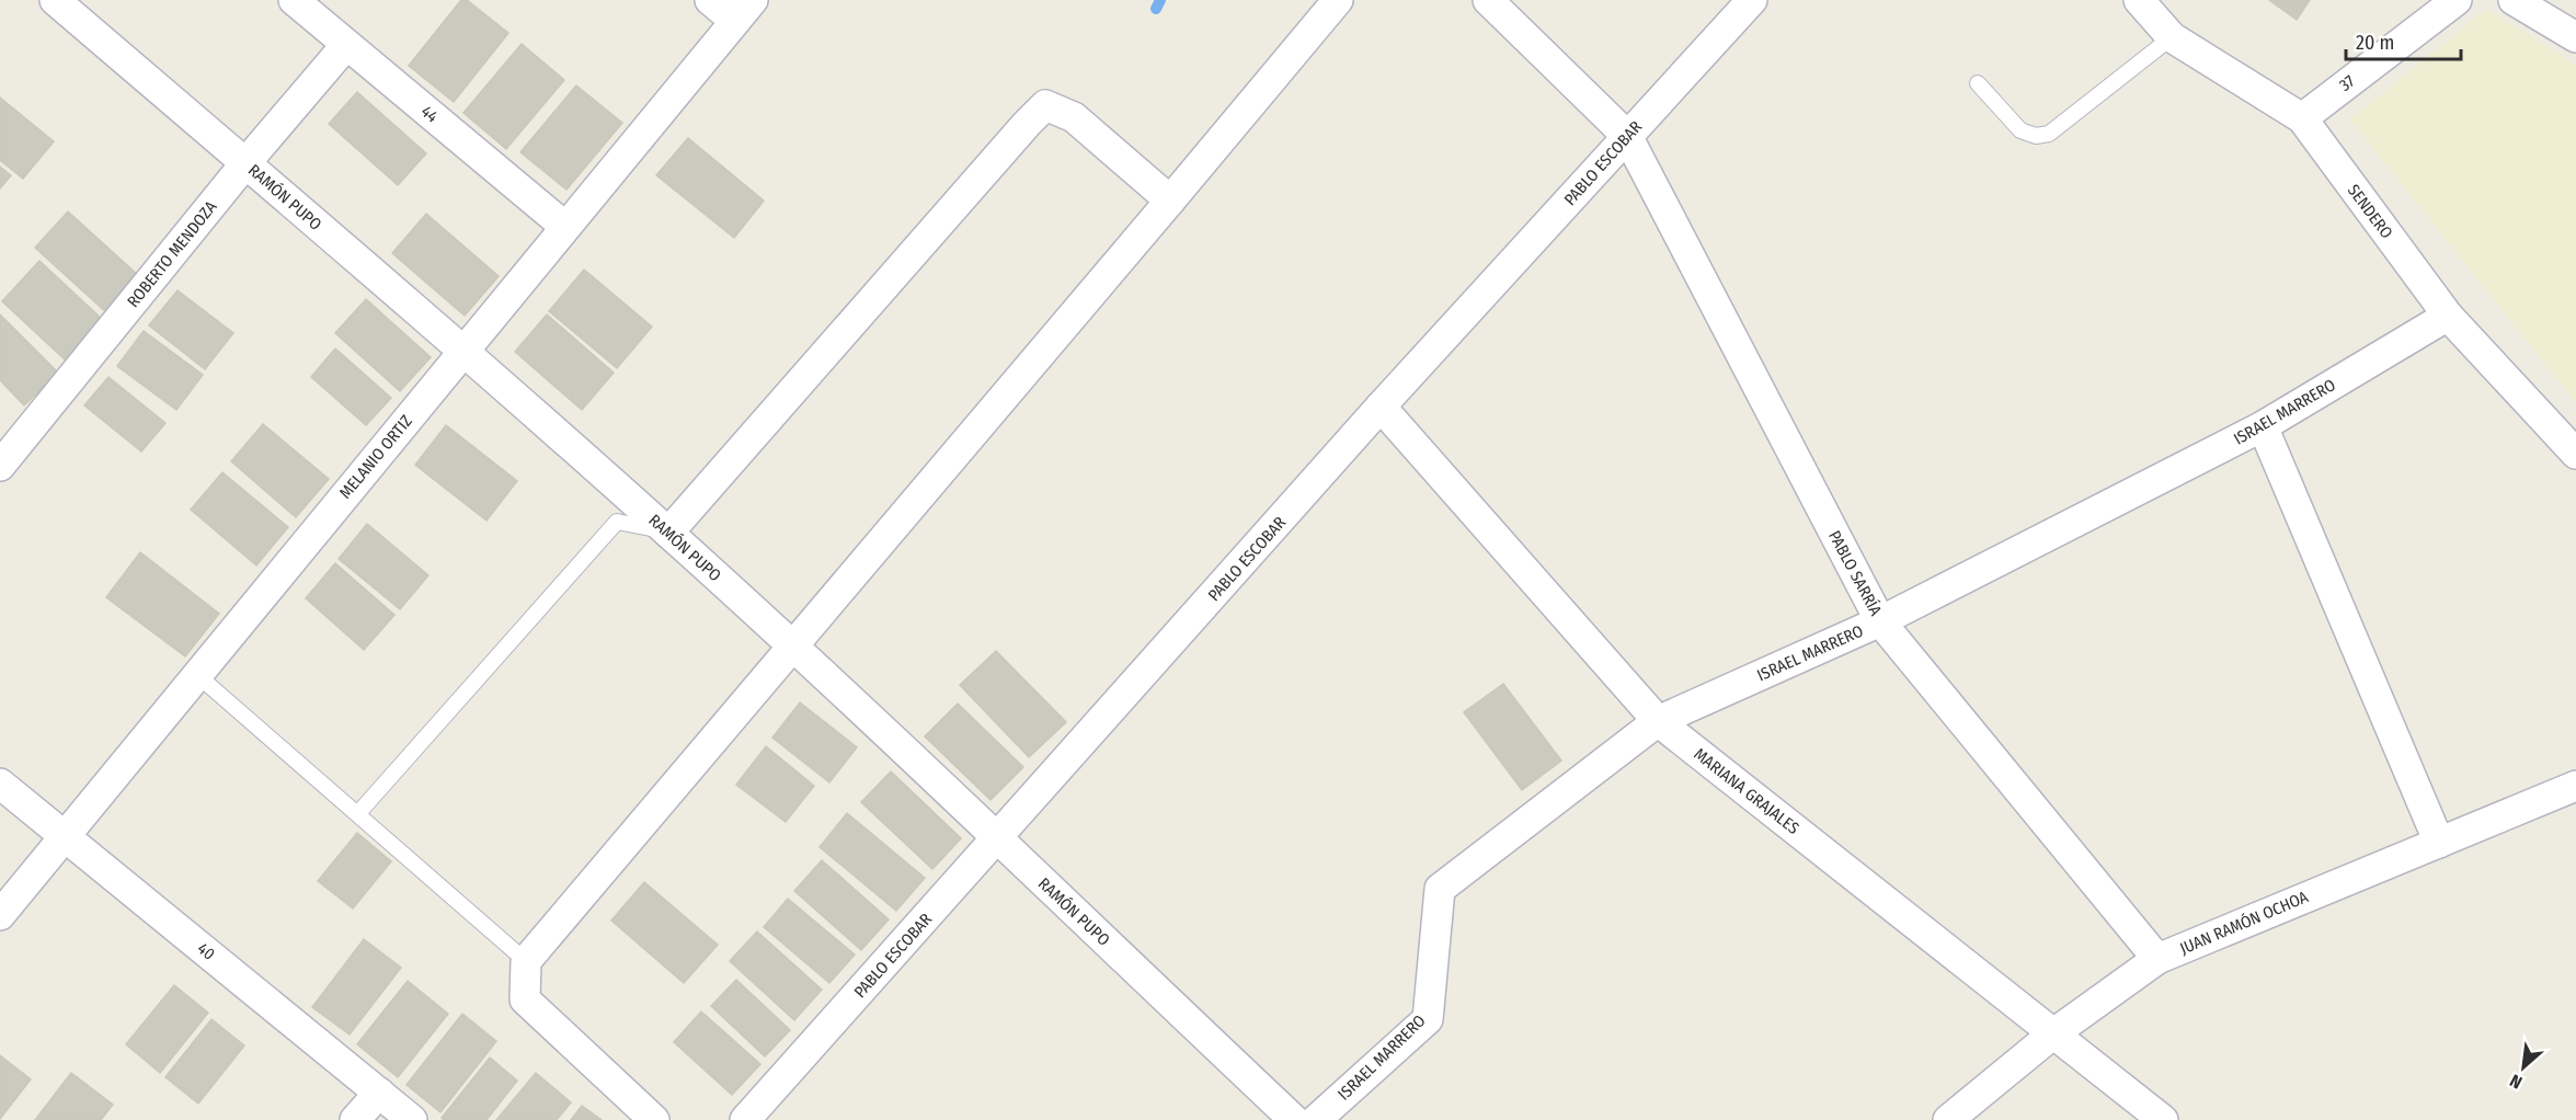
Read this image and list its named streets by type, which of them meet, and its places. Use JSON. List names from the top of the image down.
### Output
{
  "streets": {
    "street": [
      "37",
      "44",
      "PABLO ESCOBAR",
      "RAMÓN PUPO",
      "SENDERO",
      "ROBERTO MENDOZA",
      "ISRAEL MARRERO",
      "MELANIO ORTIZ",
      "PABLO SARRÍA",
      "MARIANA GRAJALES",
      "JUAN RAMÓN OCHOA",
      "40"
    ]
  },
  "crossings": [
    ["37", "SENDERO"],
    ["44", "ROBERTO MENDOZA"],
    ["44", "MELANIO ORTIZ"],
    ["PABLO ESCOBAR", "RAMÓN PUPO"],
    ["PABLO ESCOBAR", "PABLO SARRÍA"],
    ["PABLO ESCOBAR", "MARIANA GRAJALES"],
    ["RAMÓN PUPO", "ROBERTO MENDOZA"],
    ["RAMÓN PUPO", "MELANIO ORTIZ"],
    ["SENDERO", "ISRAEL MARRERO"],
    ["ISRAEL MARRERO", "PABLO SARRÍA"],
    ["ISRAEL MARRERO", "MARIANA GRAJALES"],
    ["MELANIO ORTIZ", "40"],
    ["PABLO SARRÍA", "JUAN RAMÓN OCHOA"],
    ["MARIANA GRAJALES", "JUAN RAMÓN OCHOA"]
  ],
  "scale_bar": "20 m",
  "north": "bottom left"
}
